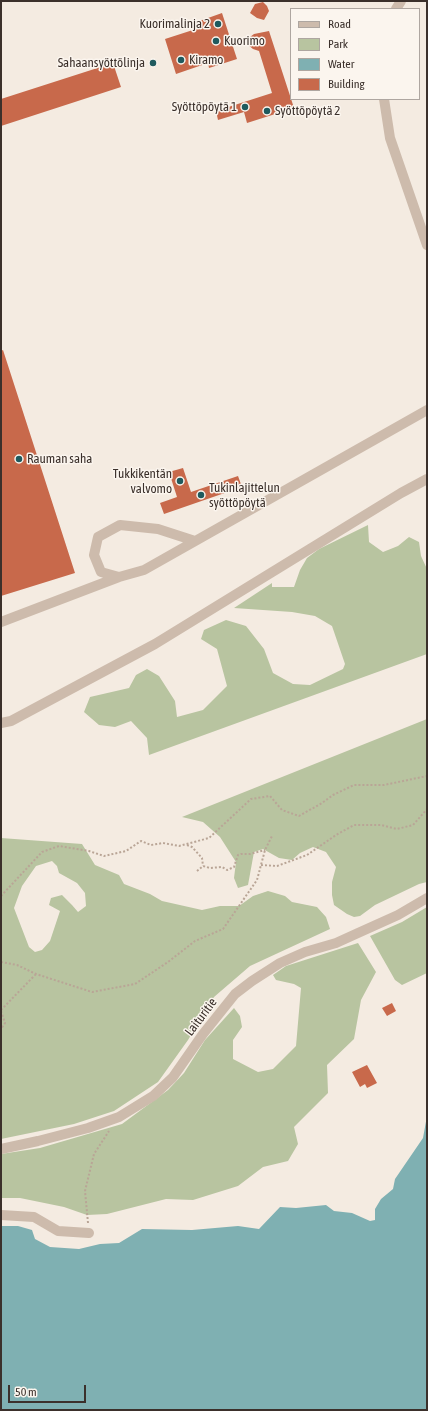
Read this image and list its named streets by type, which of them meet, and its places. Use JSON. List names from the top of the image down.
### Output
{
  "streets": {
    "street": ["Laituritie"]
  },
  "places": [
    "Kuorimalinja 2",
    "Kuorimo",
    "Kiramo",
    "Sahaansyöttölinja",
    "Syöttöpöytä 1",
    "Syöttöpöytä 2",
    "Rauman saha",
    "Tukkikentän valvomo",
    "Tukinlajittelun syöttöpöytä"
  ],
  "legend": [
    "Road",
    "Park",
    "Water",
    "Building"
  ],
  "scale_bar": "50 m"
}
